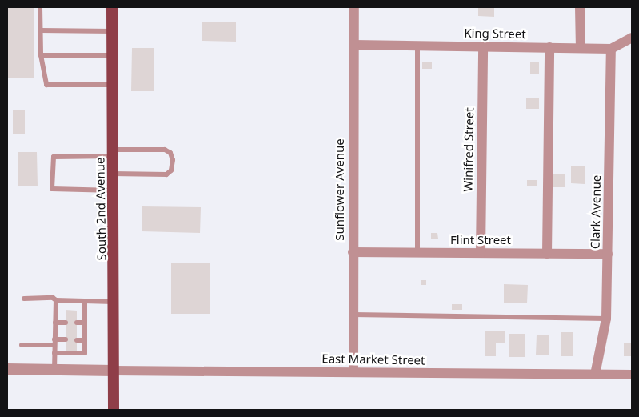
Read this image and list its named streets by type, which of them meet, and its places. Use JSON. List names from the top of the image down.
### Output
{
  "streets": {
    "main road": ["South 2nd Avenue"],
    "street": [
      "King Street",
      "Winifred Street",
      "Sunflower Avenue",
      "Clark Avenue",
      "Flint Street",
      "East Market Street"
    ]
  },
  "crossings": [
    ["King Street", "Winifred Street"],
    ["King Street", "Sunflower Avenue"],
    ["King Street", "Clark Avenue"],
    ["Winifred Street", "Flint Street"],
    ["Sunflower Avenue", "Flint Street"],
    ["Sunflower Avenue", "East Market Street"],
    ["South 2nd Avenue", "East Market Street"],
    ["Clark Avenue", "Flint Street"],
    ["Clark Avenue", "East Market Street"]
  ]
}
